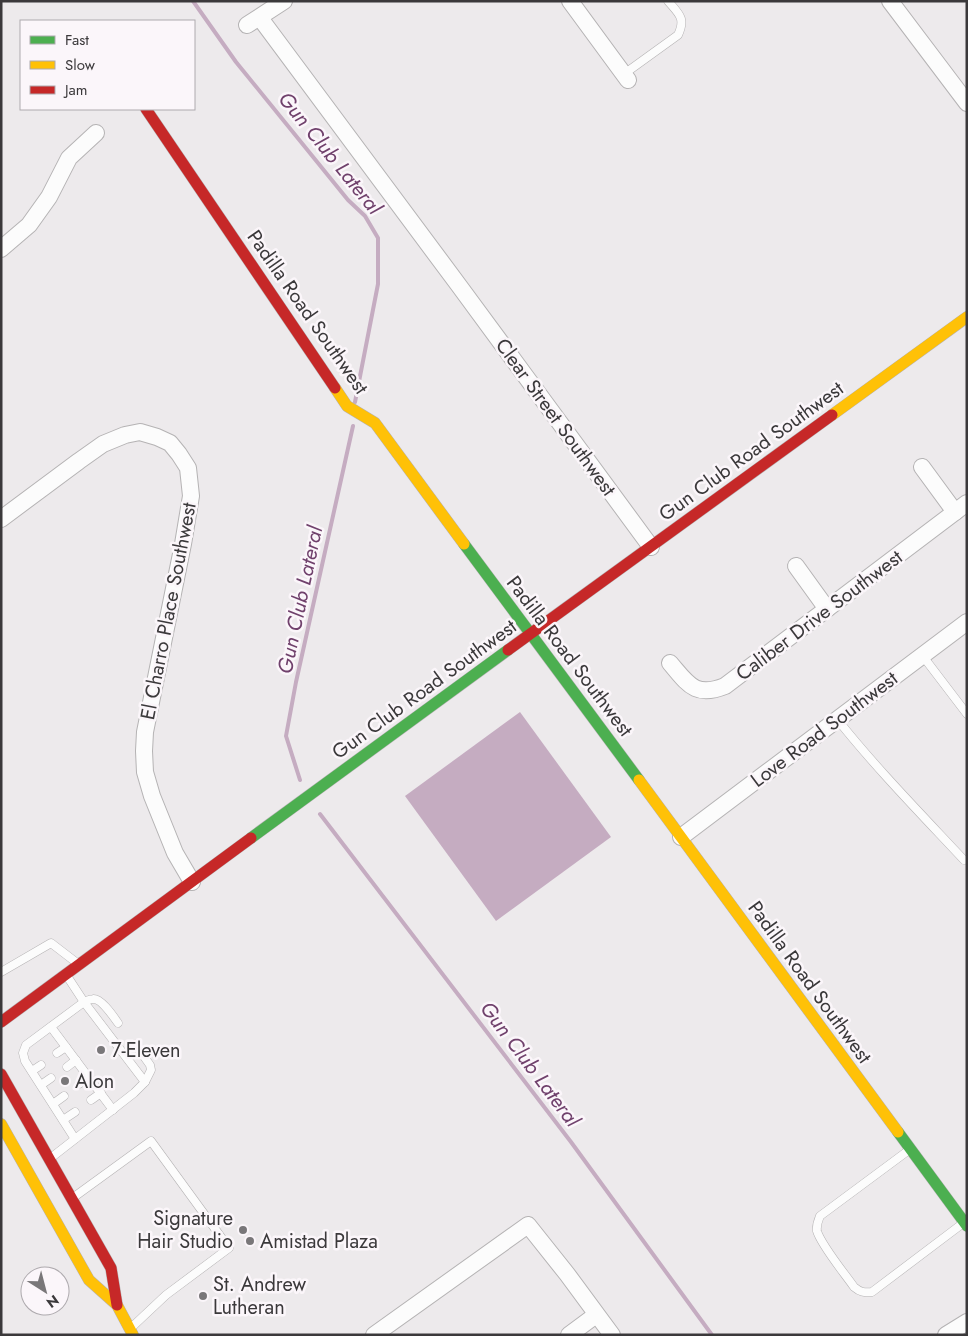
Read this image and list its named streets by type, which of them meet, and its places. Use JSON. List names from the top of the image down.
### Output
{
  "streets": {
    "street": [
      "Padilla Road Southwest",
      "Clear Street Southwest",
      "Gun Club Road Southwest",
      "El Charro Place Southwest",
      "Caliber Drive Southwest",
      "Love Road Southwest"
    ]
  },
  "crossings": [
    ["Padilla Road Southwest", "Gun Club Road Southwest"],
    ["Padilla Road Southwest", "Love Road Southwest"],
    ["Clear Street Southwest", "Gun Club Road Southwest"],
    ["Gun Club Road Southwest", "El Charro Place Southwest"]
  ],
  "water": ["Gun Club Lateral"],
  "places": [
    "7-Eleven",
    "Alon",
    "Signature Hair Studio",
    "Amistad Plaza",
    "St. Andrew Lutheran"
  ],
  "legend": ["Fast", "Slow", "Jam"],
  "north": "bottom right"
}
